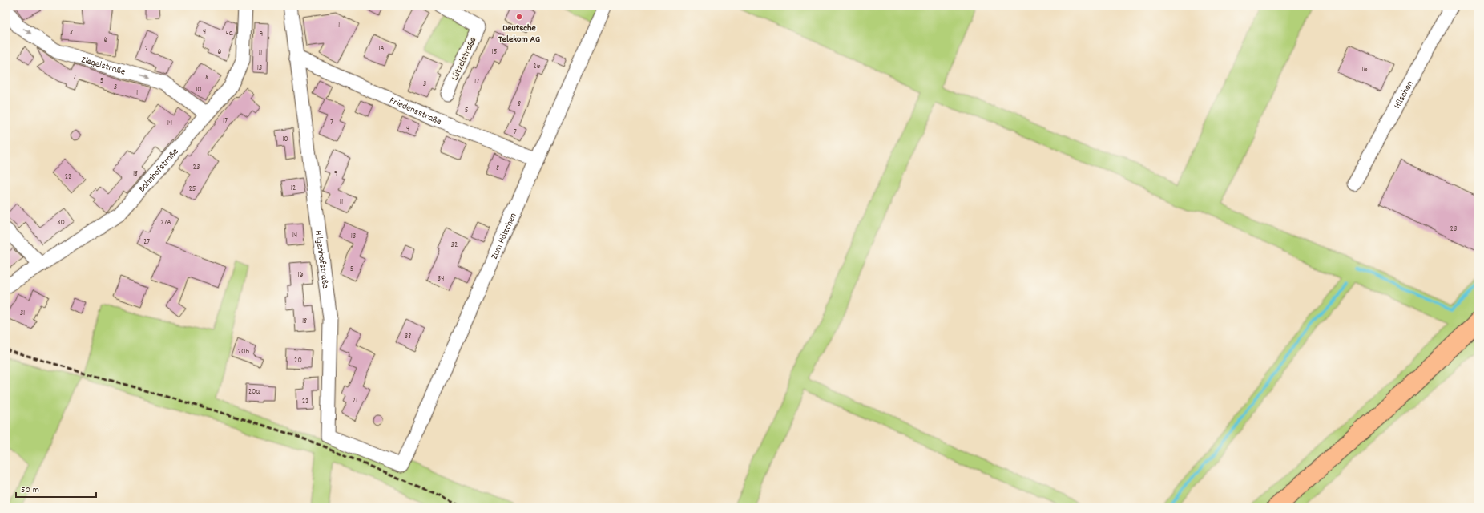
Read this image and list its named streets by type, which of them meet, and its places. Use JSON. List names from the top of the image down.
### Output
{
  "streets": {
    "street": [
      "Lützelstraße",
      "Ziegelstraße",
      "Hilschen",
      "Friedensstraße",
      "Bahnhofstraße",
      "Zum Hölzchen",
      "Hilgenhofstraße"
    ]
  },
  "crossings": [
    ["Ziegelstraße", "Bahnhofstraße"],
    ["Friedensstraße", "Zum Hölzchen"],
    ["Friedensstraße", "Hilgenhofstraße"],
    ["Zum Hölzchen", "Hilgenhofstraße"]
  ],
  "one_way": ["Ziegelstraße"],
  "places": ["Deutsche Telekom AG"],
  "house_numbers": [
    "1",
    "4",
    "8",
    "4a",
    "9",
    "6",
    "2",
    "1A",
    "6",
    "15",
    "11",
    "26",
    "13",
    "16",
    "7",
    "8",
    "5",
    "17",
    "3",
    "3",
    "10",
    "1",
    "8",
    "5",
    "17",
    "7",
    "14",
    "4",
    "7",
    "10",
    "23",
    "8",
    "18",
    "9",
    "22",
    "12",
    "25",
    "11",
    "30",
    "27A",
    "23",
    "14",
    "13",
    "27",
    "32",
    "15",
    "16",
    "34",
    "31",
    "18",
    "38",
    "20B",
    "20",
    "20a",
    "21",
    "22"
  ],
  "scale_bar": "50 m"
}
